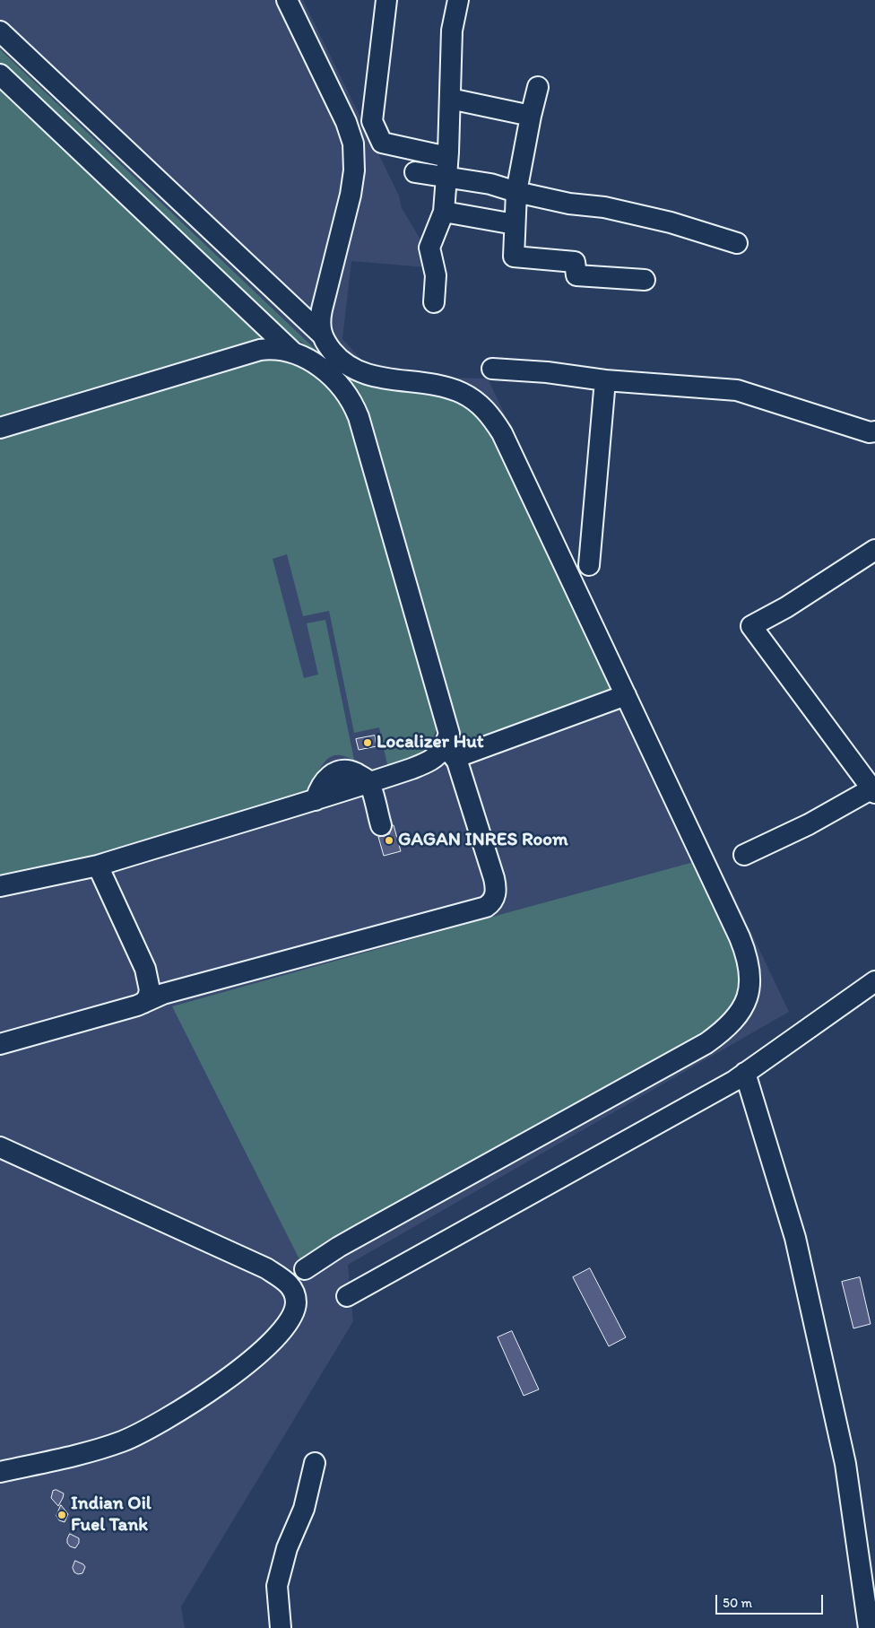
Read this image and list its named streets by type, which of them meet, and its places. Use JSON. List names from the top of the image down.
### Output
{
  "places": ["Localizer Hut", "GAGAN INRES Room", "Indian Oil Fuel Tank"],
  "scale_bar": "50 m"
}
